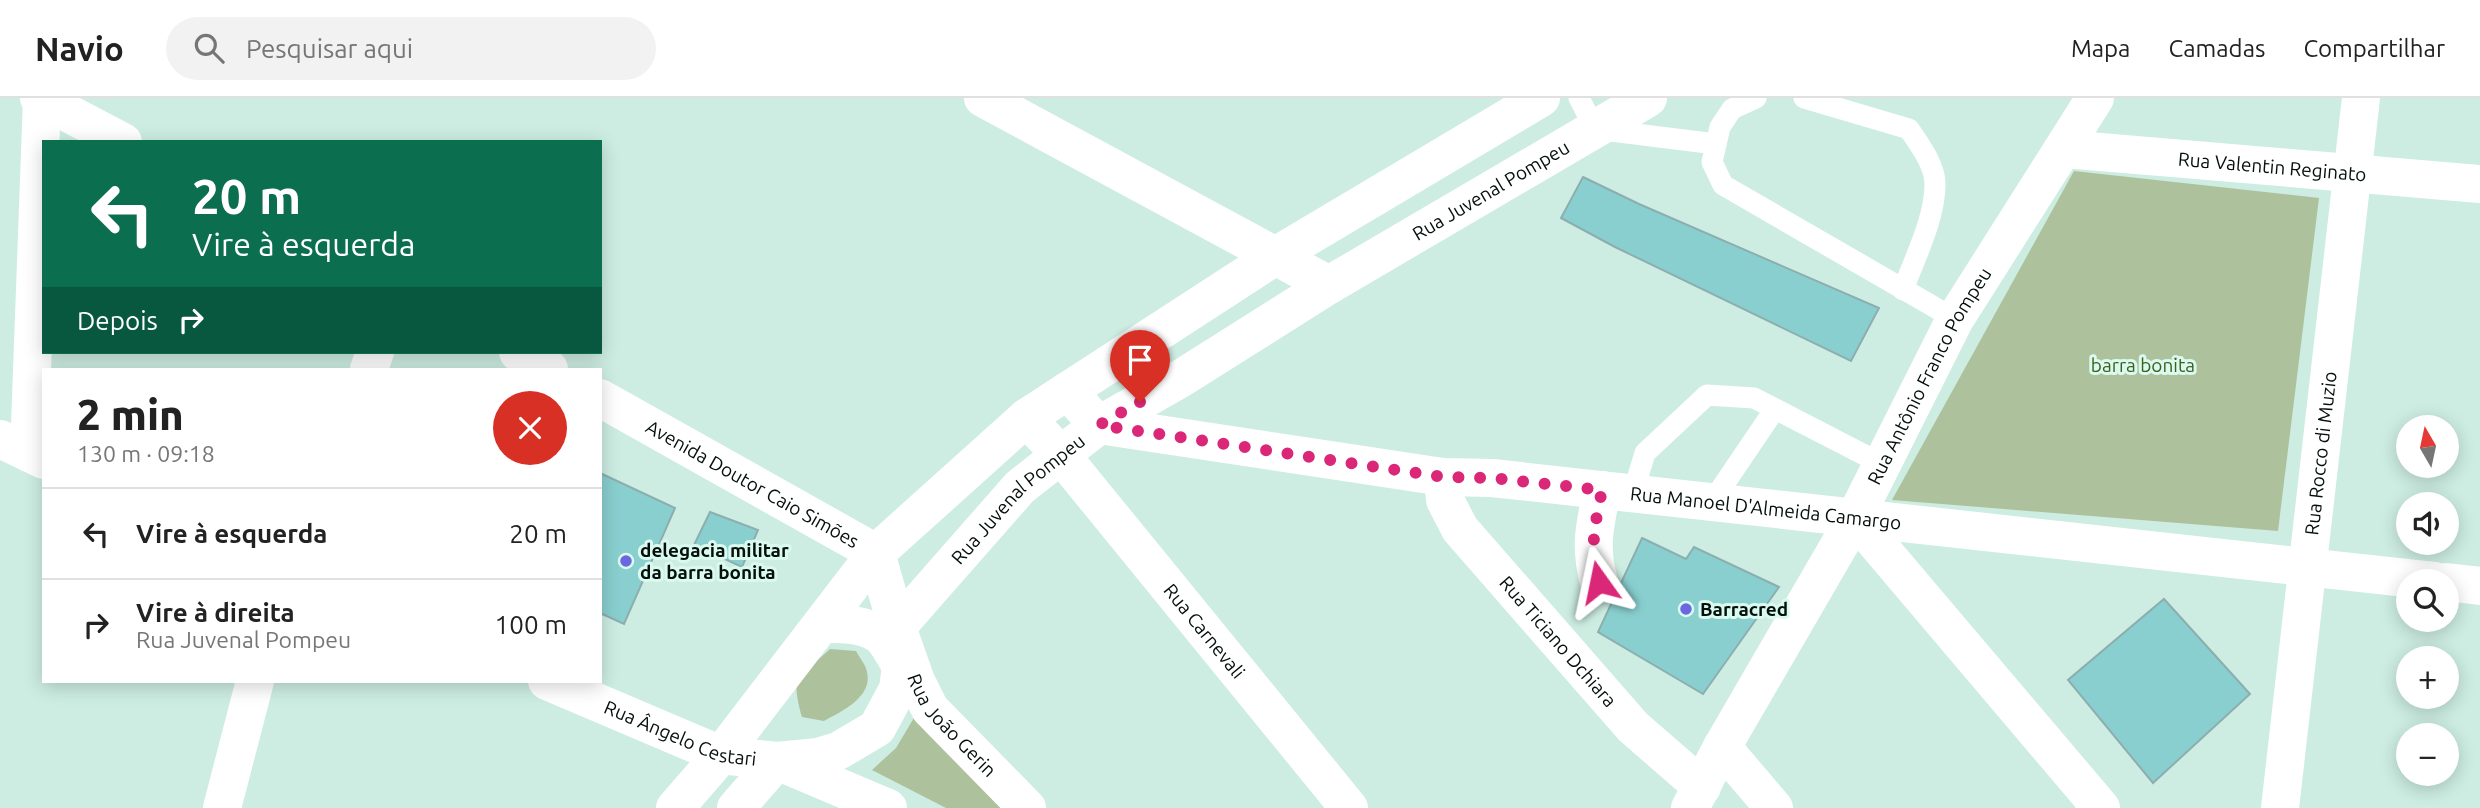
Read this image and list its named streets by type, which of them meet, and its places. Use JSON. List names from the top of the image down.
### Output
{
  "streets": {
    "street": [
      "Rua Valentin Reginato",
      "Rua Juvenal Pompeu",
      "Rua Antônio Franco Pompeu",
      "Rua Rocco di Muzio",
      "Avenida Doutor Caio Simões",
      "Rua Manoel D'Almeida Camargo",
      "Rua Carnevali",
      "Rua Ticiano Dchiara",
      "Rua João Gerin",
      "Rua Ângelo Cestari"
    ]
  },
  "crossings": [
    ["Rua Valentin Reginato", "Rua Antônio Franco Pompeu"],
    ["Rua Valentin Reginato", "Rua Rocco di Muzio"],
    ["Rua Juvenal Pompeu", "Avenida Doutor Caio Simões"],
    ["Rua Juvenal Pompeu", "Rua Manoel D'Almeida Camargo"],
    ["Rua Juvenal Pompeu", "Rua Carnevali"],
    ["Rua Juvenal Pompeu", "Rua João Gerin"],
    ["Rua Antônio Franco Pompeu", "Rua Manoel D'Almeida Camargo"],
    ["Rua Antônio Franco Pompeu", "Rua Ticiano Dchiara"],
    ["Rua Rocco di Muzio", "Rua Manoel D'Almeida Camargo"],
    ["Avenida Doutor Caio Simões", "Rua João Gerin"],
    ["Rua Manoel D'Almeida Camargo", "Rua Ticiano Dchiara"]
  ],
  "parks": ["barra bonita"],
  "places": ["delegacia militar da barra bonita", "Barracred"],
  "north": "top",
  "page": {
    "header": "Navio",
    "search": "Pesquisar aqui",
    "nav": ["Mapa", "Camadas", "Compartilhar"],
    "turn": ["20 m", "Vire à esquerda"],
    "then": "Depois",
    "heading": ["2 min", "130 m · 09:18"],
    "map_buttons": ["+", "−"],
    "list": [
      {
        "name": "Vire à esquerda",
        "value": "20 m"
      },
      {
        "name": "Vire à direita",
        "note": "Rua Juvenal Pompeu",
        "value": "100 m"
      }
    ]
  }
}
